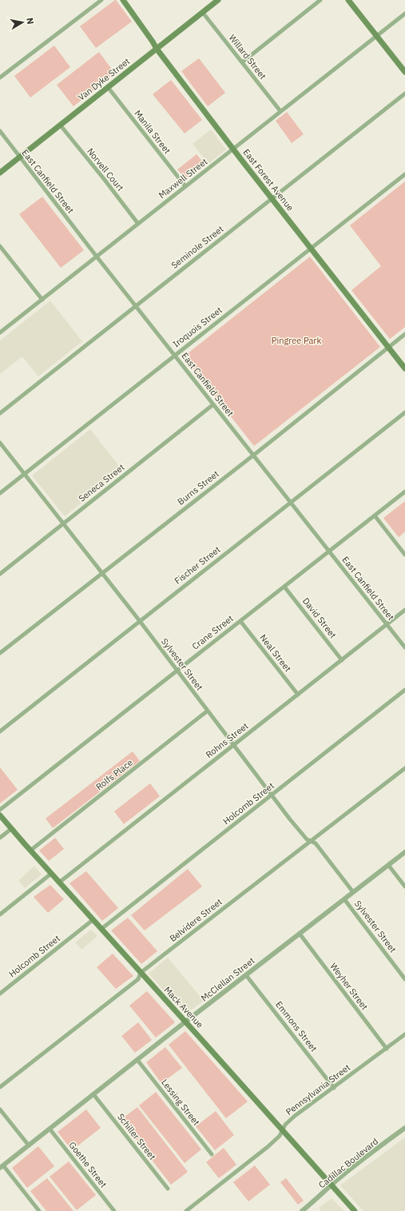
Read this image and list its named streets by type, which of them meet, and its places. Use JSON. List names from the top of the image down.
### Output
{
  "streets": {
    "main road": ["Van Dyke Street", "East Forest Avenue", "Mack Avenue"],
    "street": [
      "Willard Street",
      "Manila Street",
      "Norvell Court",
      "Maxwell Street",
      "East Canfield Street",
      "Seminole Street",
      "Iroquois Street",
      "Seneca Street",
      "Burns Street",
      "Fischer Street",
      "David Street",
      "Crane Street",
      "Neal Street",
      "Sylvester Street",
      "Rohns Street",
      "Rolfs Place",
      "Holcomb Street",
      "Belvidere Street",
      "McClellan Street",
      "Weyher Street",
      "Emmons Street",
      "Pennsylvania Street",
      "Lessing Street",
      "Schiller Street",
      "Cadillac Boulevard",
      "Goethe Street"
    ]
  },
  "crossings": [
    ["Willard Street", "Van Dyke Street"],
    ["Willard Street", "Maxwell Street"],
    ["Van Dyke Street", "Manila Street"],
    ["Van Dyke Street", "Norvell Court"],
    ["Van Dyke Street", "East Forest Avenue"],
    ["Van Dyke Street", "East Canfield Street"],
    ["Manila Street", "Maxwell Street"],
    ["Norvell Court", "Maxwell Street"],
    ["Maxwell Street", "East Forest Avenue"],
    ["Maxwell Street", "East Canfield Street"],
    ["East Forest Avenue", "Seminole Street"],
    ["East Forest Avenue", "Iroquois Street"],
    ["East Forest Avenue", "Burns Street"],
    ["East Canfield Street", "Seminole Street"],
    ["East Canfield Street", "Iroquois Street"],
    ["East Canfield Street", "Seneca Street"],
    ["East Canfield Street", "Burns Street"],
    ["East Canfield Street", "Fischer Street"],
    ["East Canfield Street", "Crane Street"],
    ["East Canfield Street", "Rohns Street"],
    ["Iroquois Street", "Sylvester Street"],
    ["Seneca Street", "Sylvester Street"],
    ["Burns Street", "Sylvester Street"],
    ["Fischer Street", "Sylvester Street"],
    ["David Street", "Crane Street"],
    ["David Street", "Rohns Street"],
    ["Crane Street", "Neal Street"],
    ["Crane Street", "Sylvester Street"],
    ["Neal Street", "Rohns Street"],
    ["Sylvester Street", "Rohns Street"],
    ["Sylvester Street", "Rolfs Place"],
    ["Sylvester Street", "Holcomb Street"],
    ["Sylvester Street", "Belvidere Street"],
    ["Sylvester Street", "McClellan Street"],
    ["Rohns Street", "Mack Avenue"],
    ["Rolfs Place", "Mack Avenue"],
    ["Holcomb Street", "Mack Avenue"],
    ["Belvidere Street", "Mack Avenue"],
    ["McClellan Street", "Weyher Street"],
    ["McClellan Street", "Mack Avenue"],
    ["McClellan Street", "Emmons Street"],
    ["McClellan Street", "Lessing Street"],
    ["McClellan Street", "Schiller Street"],
    ["McClellan Street", "Goethe Street"],
    ["Weyher Street", "Pennsylvania Street"],
    ["Mack Avenue", "Pennsylvania Street"],
    ["Mack Avenue", "Cadillac Boulevard"],
    ["Emmons Street", "Pennsylvania Street"]
  ],
  "parks": ["Pingree Park"],
  "north": "right"
}
